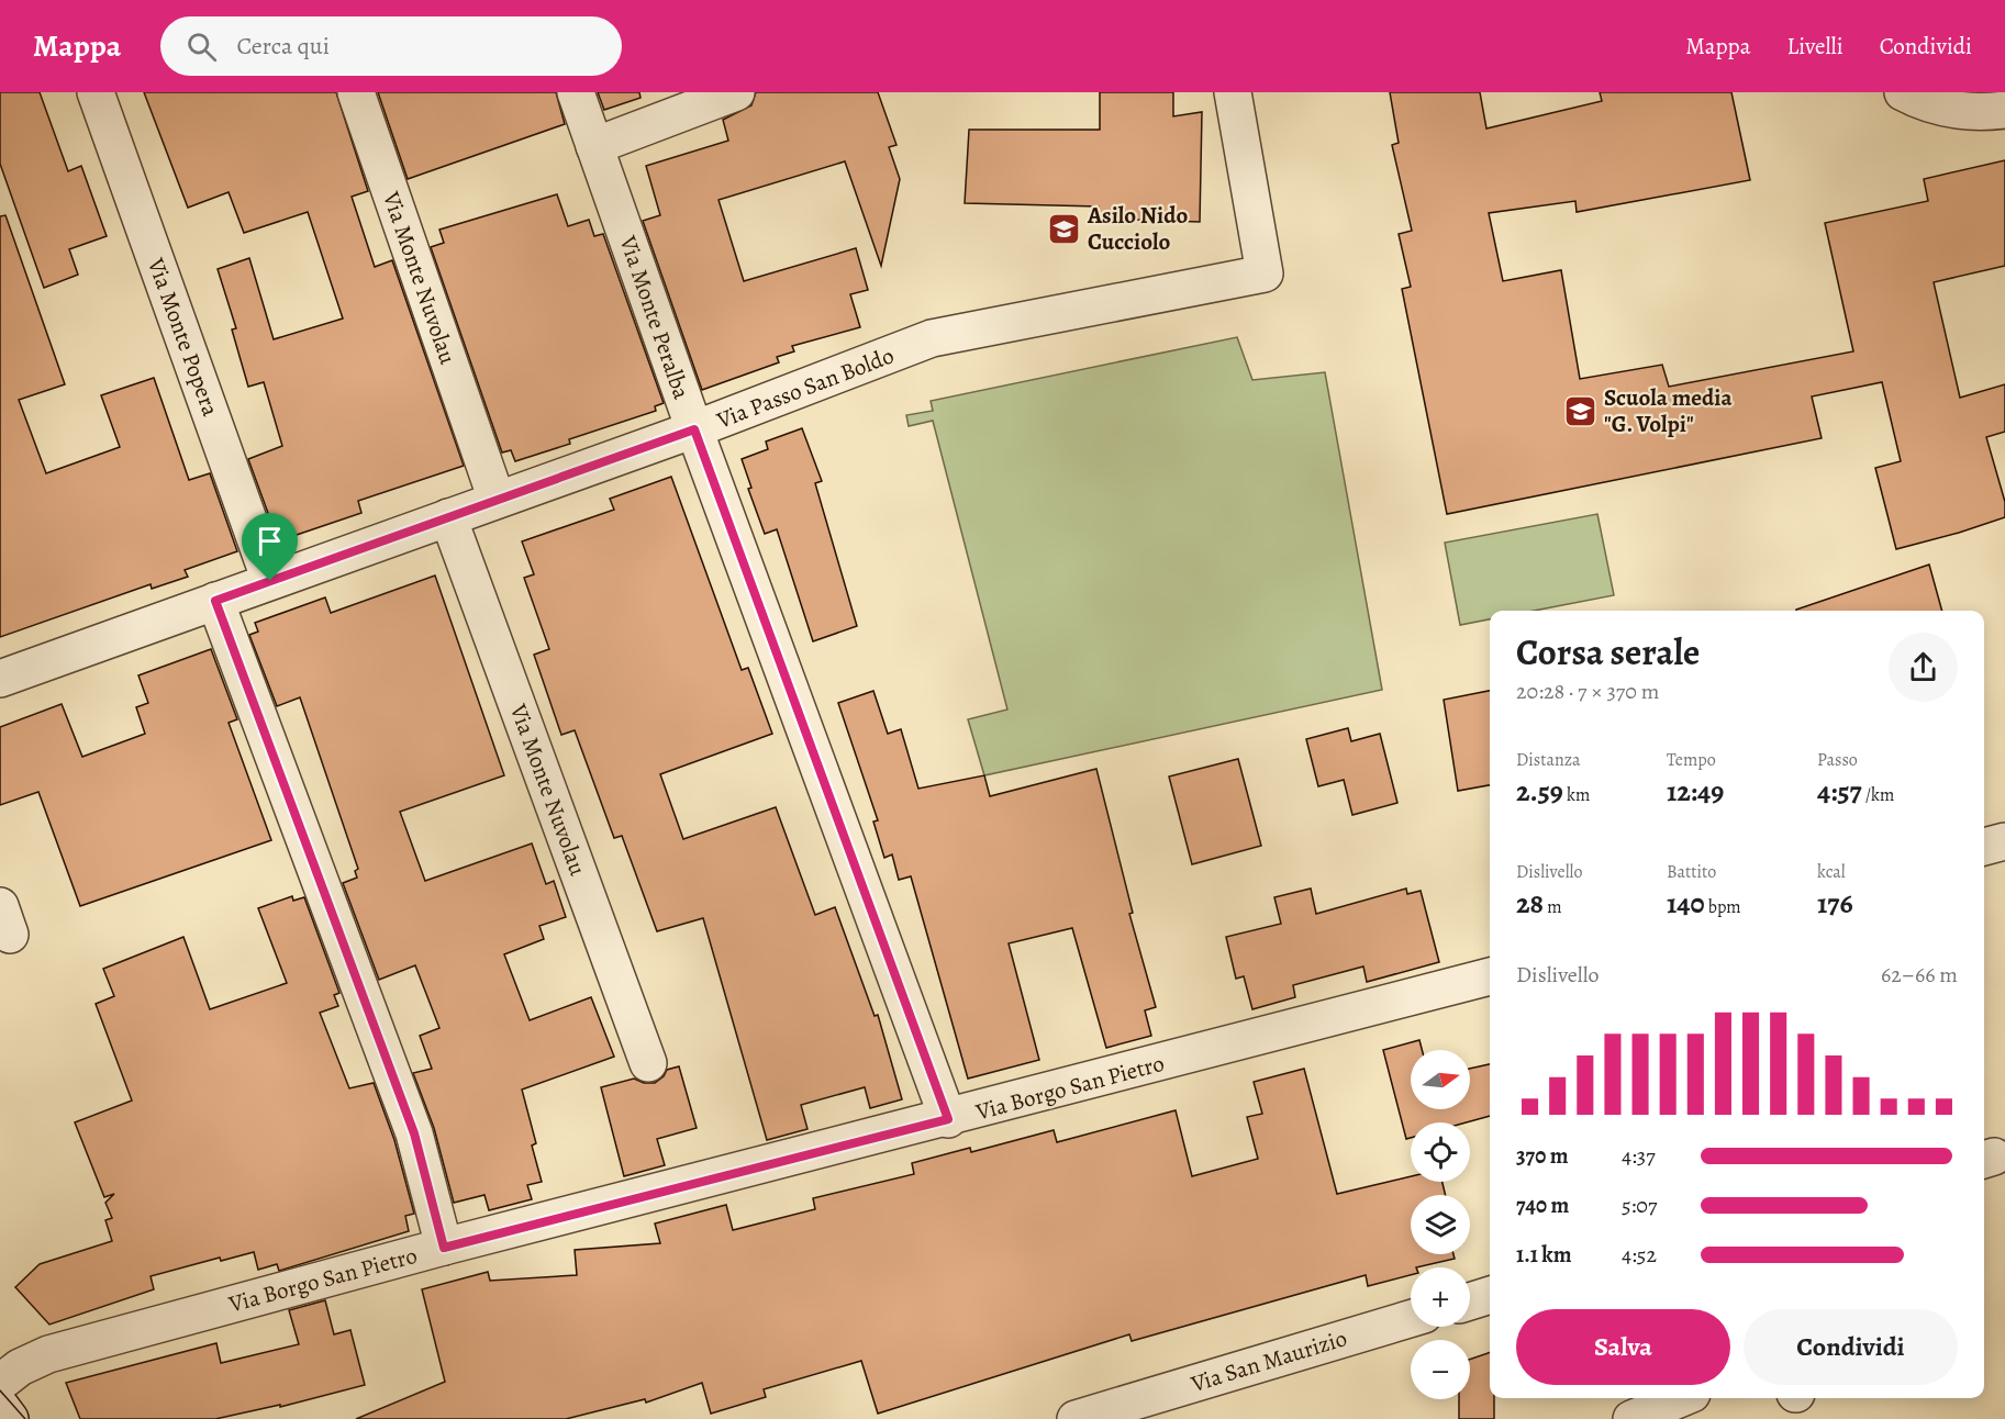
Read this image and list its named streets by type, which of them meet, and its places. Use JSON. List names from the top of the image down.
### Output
{
  "streets": {
    "street": [
      "Via Monte Nuvolau",
      "Via Monte Peralba",
      "Via Monte Popera",
      "Via Passo San Boldo",
      "Via Borgo San Pietro",
      "Via San Maurizio"
    ]
  },
  "crossings": [
    ["Via Monte Nuvolau", "Via Passo San Boldo"],
    ["Via Monte Peralba", "Via Passo San Boldo"],
    ["Via Monte Peralba", "Via Borgo San Pietro"],
    ["Via Monte Popera", "Via Passo San Boldo"]
  ],
  "places": {
    "school or university": ["Asilo Nido Cucciolo", "Scuola media \"G. Volpi\""]
  },
  "north": "right",
  "page": {
    "header": "Mappa",
    "search": "Cerca qui",
    "nav": ["Mappa", "Livelli", "Condividi"],
    "heading": ["Corsa serale", "20:28 · 7 × 370 m"],
    "stats": [
      ["Distanza", "2.59 km"],
      ["Tempo", "12:49"],
      ["Passo", "4:57 /km"],
      ["Dislivello", "28 m"],
      ["Battito", "140 bpm"],
      ["kcal", "176"]
    ],
    "chart": ["Dislivello", "62–66 m"],
    "map_buttons": ["+", "−"],
    "list": [
      {
        "name": "370 m",
        "note": "4:37"
      },
      {
        "name": "740 m",
        "note": "5:07"
      },
      {
        "name": "1.1 km",
        "note": "4:52"
      }
    ],
    "buttons": ["Salva", "Condividi"]
  }
}
